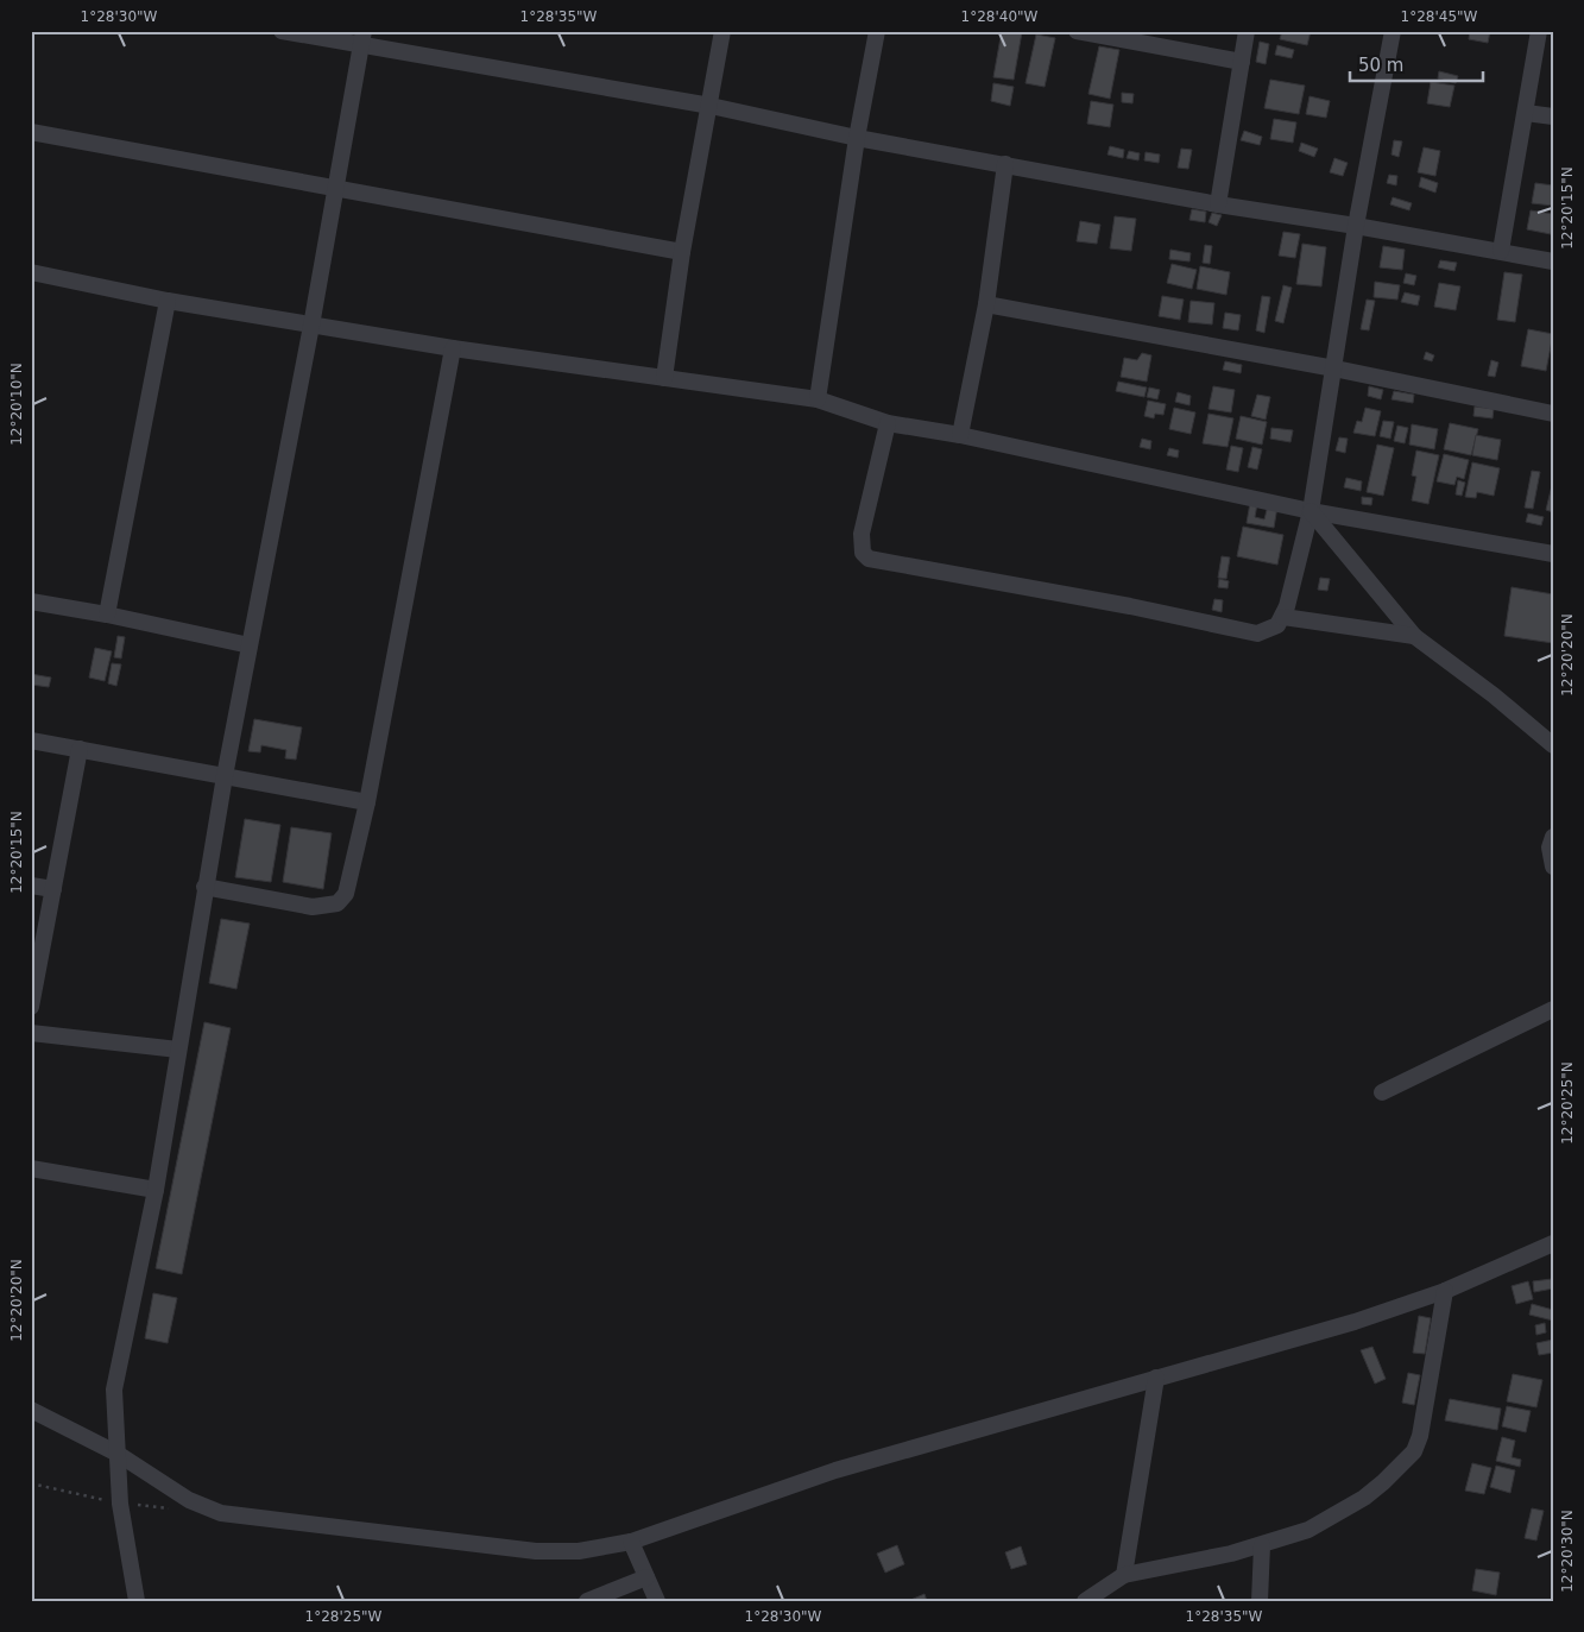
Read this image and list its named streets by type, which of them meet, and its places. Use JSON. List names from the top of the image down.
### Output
{
  "scale_bar": "50 m",
  "coordinates": [
    "1°28'30\"W",
    "1°28'35\"W",
    "1°28'40\"W",
    "1°28'45\"W",
    "12°20'15\"N",
    "12°20'10\"N",
    "12°20'20\"N",
    "12°20'25\"N",
    "12°20'30\"N",
    "1°28'25\"W"
  ]
}
